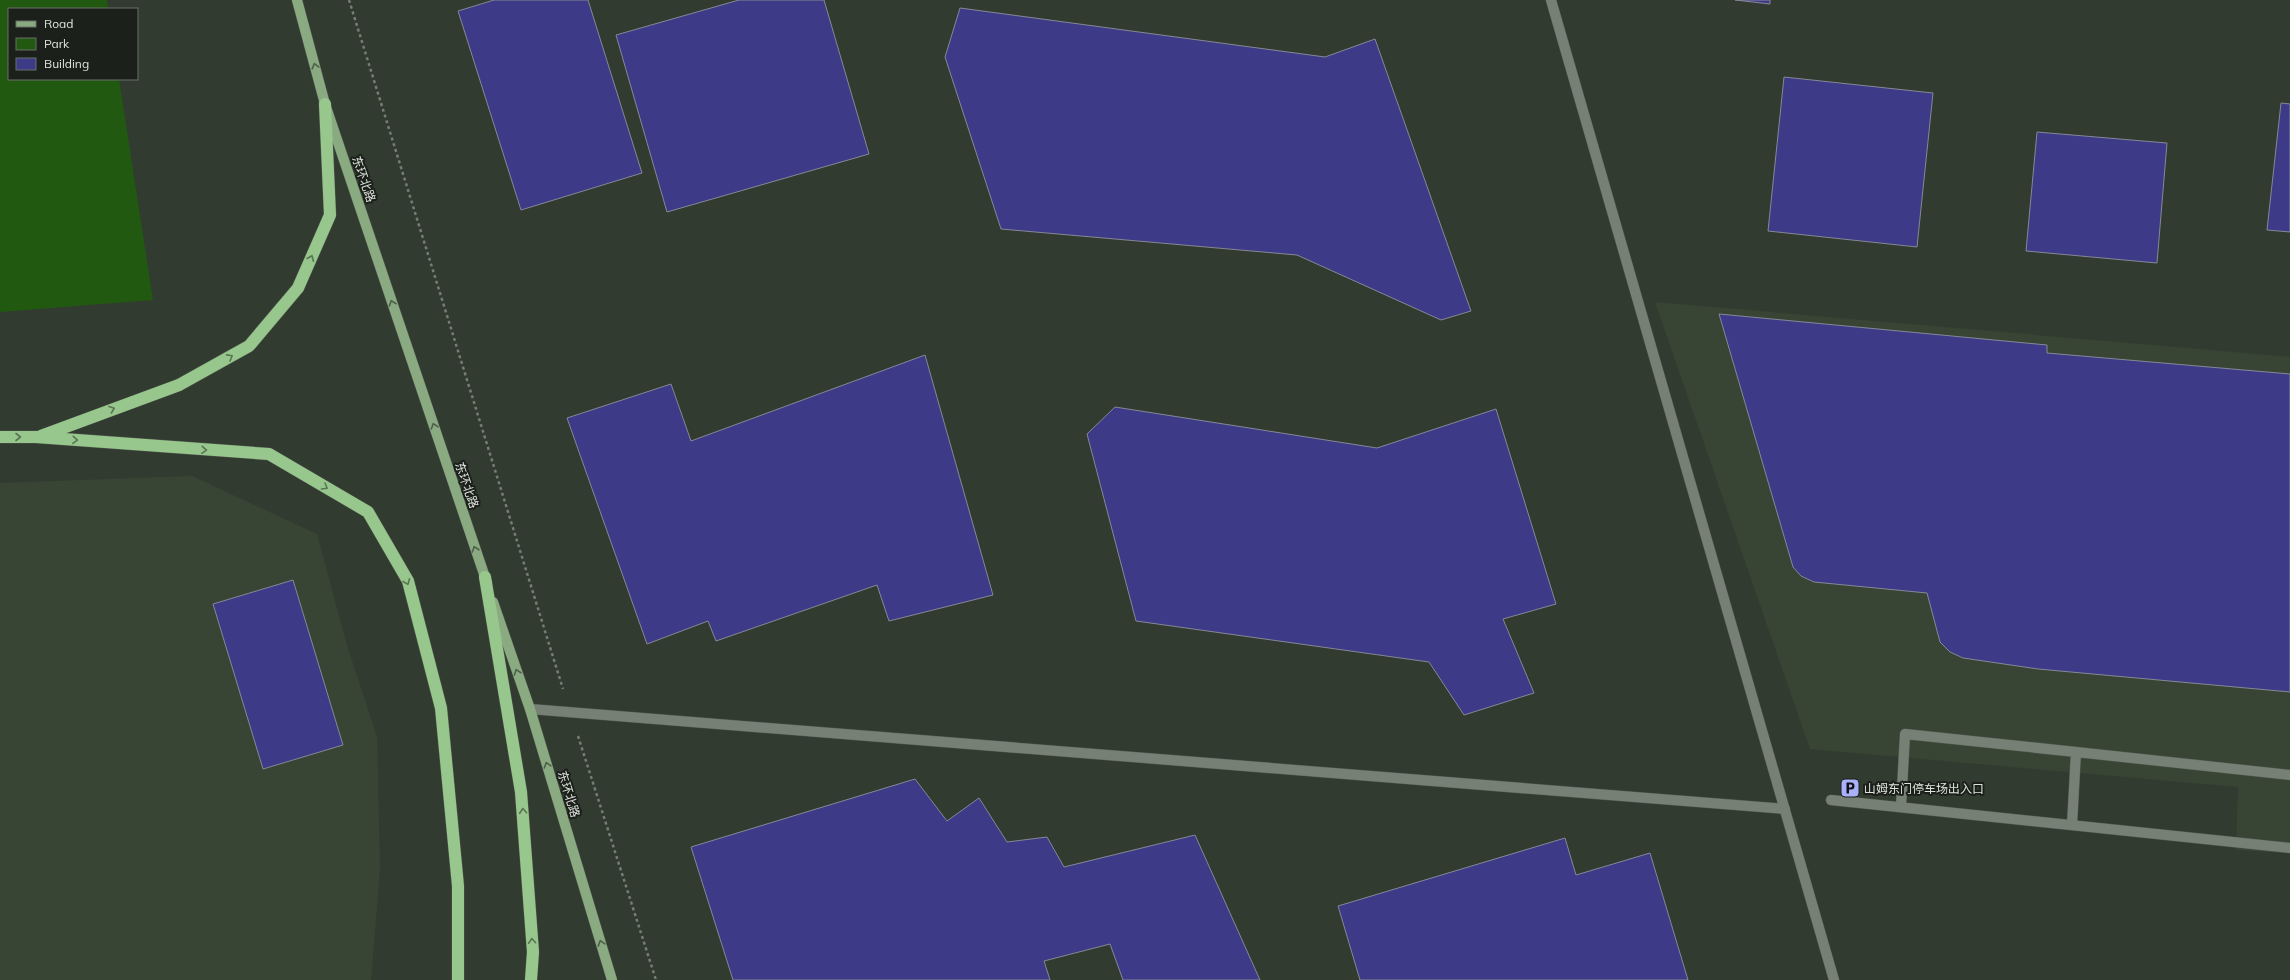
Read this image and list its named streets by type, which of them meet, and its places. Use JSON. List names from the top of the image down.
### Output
{
  "streets": {
    "main road": ["东环北路"]
  },
  "one_way": ["东环北路"],
  "places": {
    "parking": ["山姆东门停车场出入口"]
  },
  "legend": ["Road", "Park", "Building"]
}
